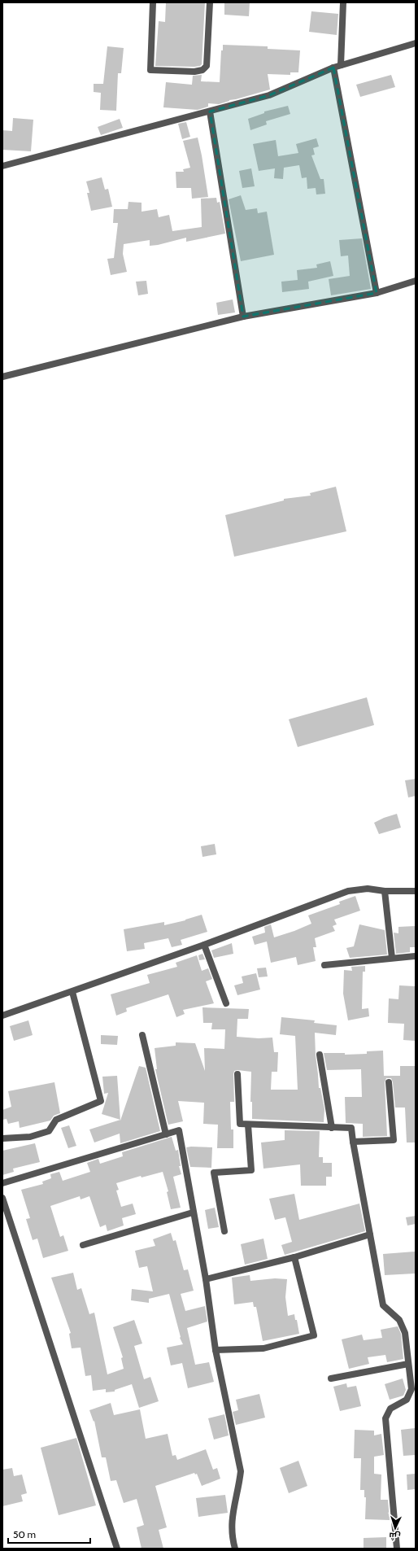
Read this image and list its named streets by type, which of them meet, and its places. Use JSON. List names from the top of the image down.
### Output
{
  "scale_bar": "50 m",
  "north": "bottom"
}
